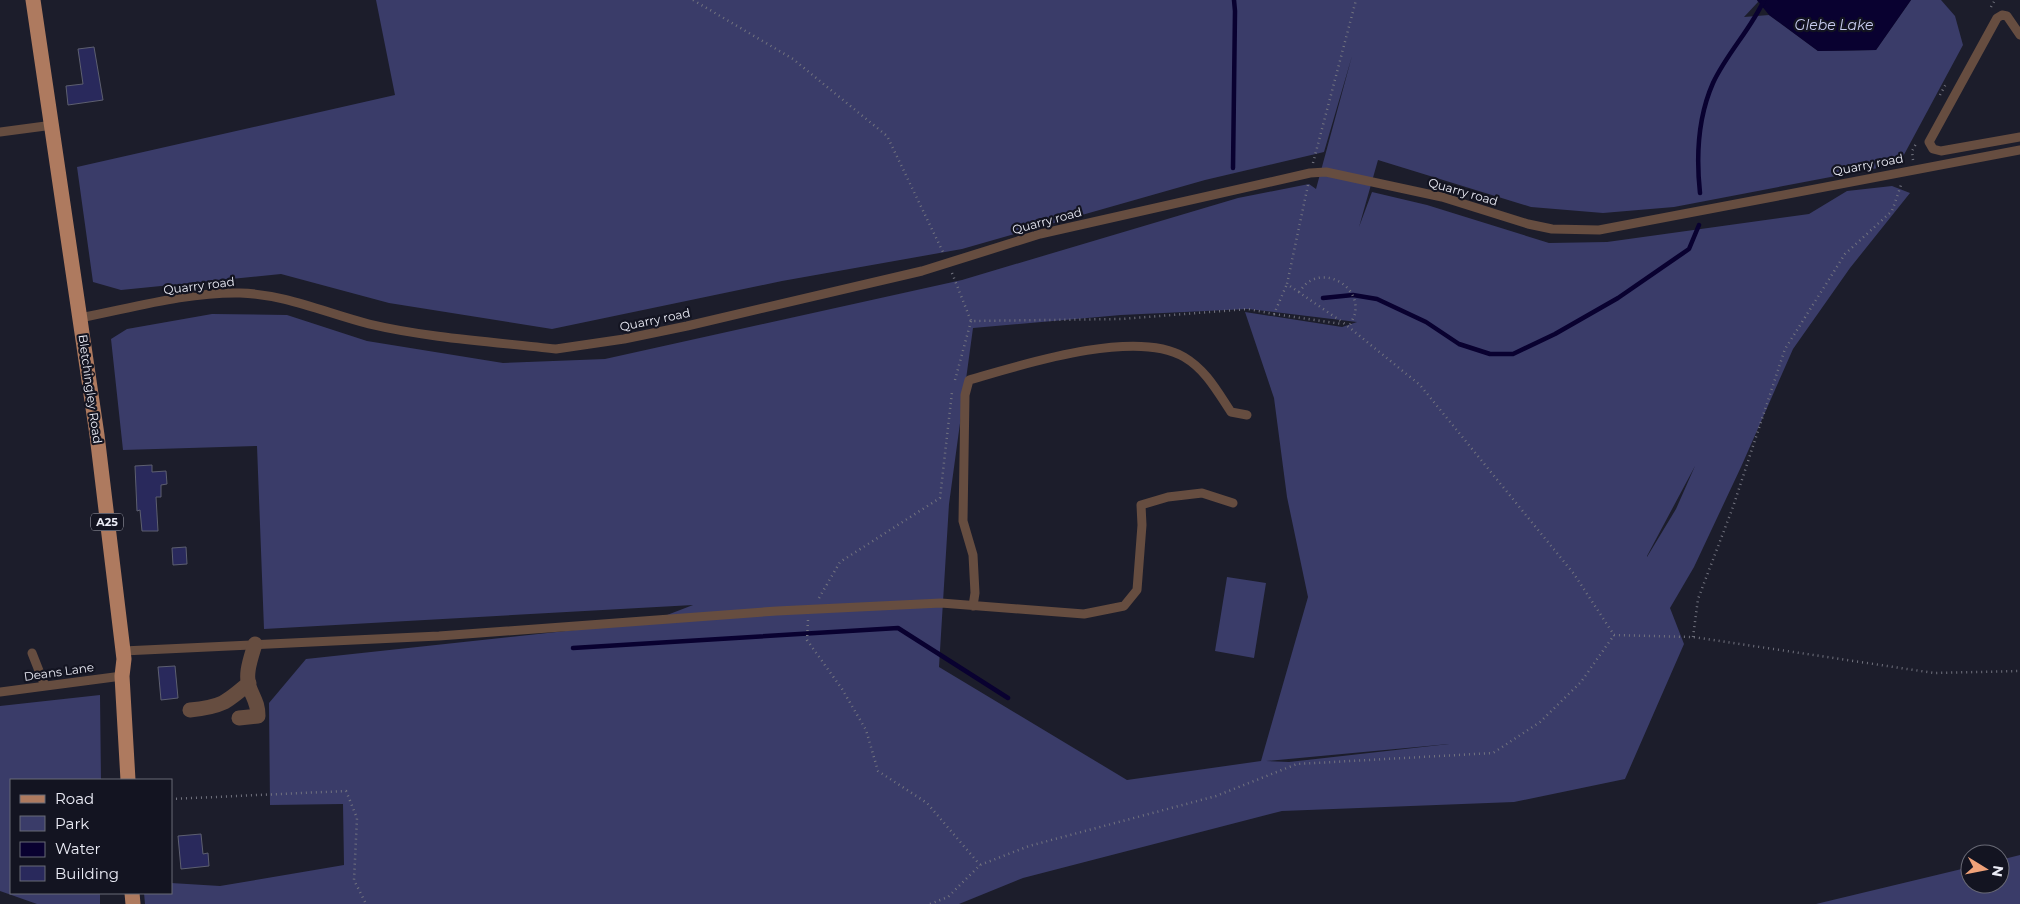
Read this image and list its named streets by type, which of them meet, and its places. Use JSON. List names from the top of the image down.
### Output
{
  "streets": {
    "main road": ["Bletchingley Road", "A25"],
    "lane": ["Quarry road", "Deans Lane"]
  },
  "crossings": [
    ["Quarry road", "Bletchingley Road"],
    ["Bletchingley Road", "Deans Lane"]
  ],
  "water": ["Glebe Lake"],
  "legend": [
    "Road",
    "Park",
    "Water",
    "Building"
  ],
  "north": "right"
}
